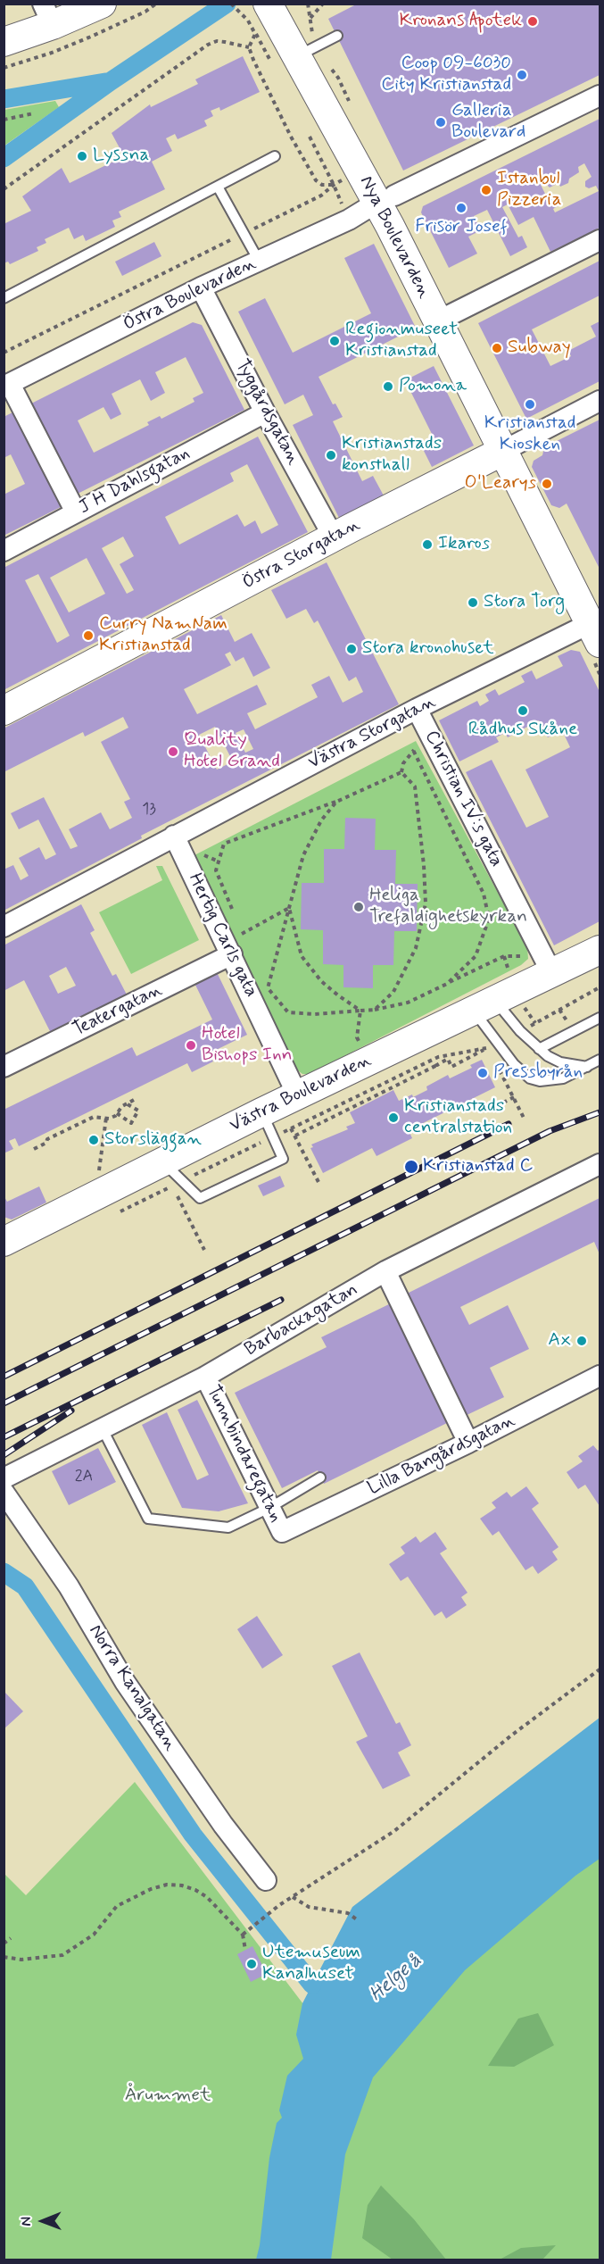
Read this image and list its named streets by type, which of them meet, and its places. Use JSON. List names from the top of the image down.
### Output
{
  "streets": {
    "street": [
      "Nya Boulevarden",
      "Östra Boulevarden",
      "Tyggårdsgatan",
      "J H Dahlsgatan",
      "Östra Storgatan",
      "Västra Storgatan",
      "Christian IV:s gata",
      "Hertig Carls gata",
      "Teatergatan",
      "Västra Boulevarden",
      "Barbackagatan",
      "Tunnbindaregatan",
      "Lilla Bangårdsgatan",
      "Norra Kanalgatan"
    ]
  },
  "crossings": [
    ["Nya Boulevarden", "Östra Boulevarden"],
    ["Nya Boulevarden", "Östra Storgatan"],
    ["Nya Boulevarden", "Västra Storgatan"],
    ["Östra Boulevarden", "Tyggårdsgatan"],
    ["Tyggårdsgatan", "J H Dahlsgatan"],
    ["Tyggårdsgatan", "Östra Storgatan"],
    ["Västra Storgatan", "Christian IV:s gata"],
    ["Västra Storgatan", "Hertig Carls gata"],
    ["Christian IV:s gata", "Västra Boulevarden"],
    ["Hertig Carls gata", "Teatergatan"],
    ["Hertig Carls gata", "Västra Boulevarden"],
    ["Barbackagatan", "Tunnbindaregatan"],
    ["Tunnbindaregatan", "Lilla Bangårdsgatan"]
  ],
  "water": ["Helge å"],
  "parks": ["Årummet"],
  "places": [
    "Kronans Apotek",
    "Coop 09-6030 City Kristianstad",
    "Galleria Boulevard",
    "Lyssna",
    "Istanbul Pizzeria",
    "Frisör Josef",
    "Regionmuseet Kristianstad",
    "Subway",
    "Pomona",
    "Kristianstad Kiosken",
    "Kristianstads konsthall",
    "O'Learys",
    "Ikaros",
    "Stora Torg",
    "Curry NamNam Kristianstad",
    "Stora kronohuset",
    "Rådhus Skåne",
    "Quality Hotel Grand",
    "Heliga Trefaldighetskyrkan",
    "Hotel Bishops Inn",
    "Pressbyrån",
    "Kristianstads centralstation",
    "Storsläggan",
    "Kristianstad C",
    "Ax",
    "Utemuseum Kanalhuset"
  ],
  "house_numbers": ["13", "2A"],
  "north": "left"
}
